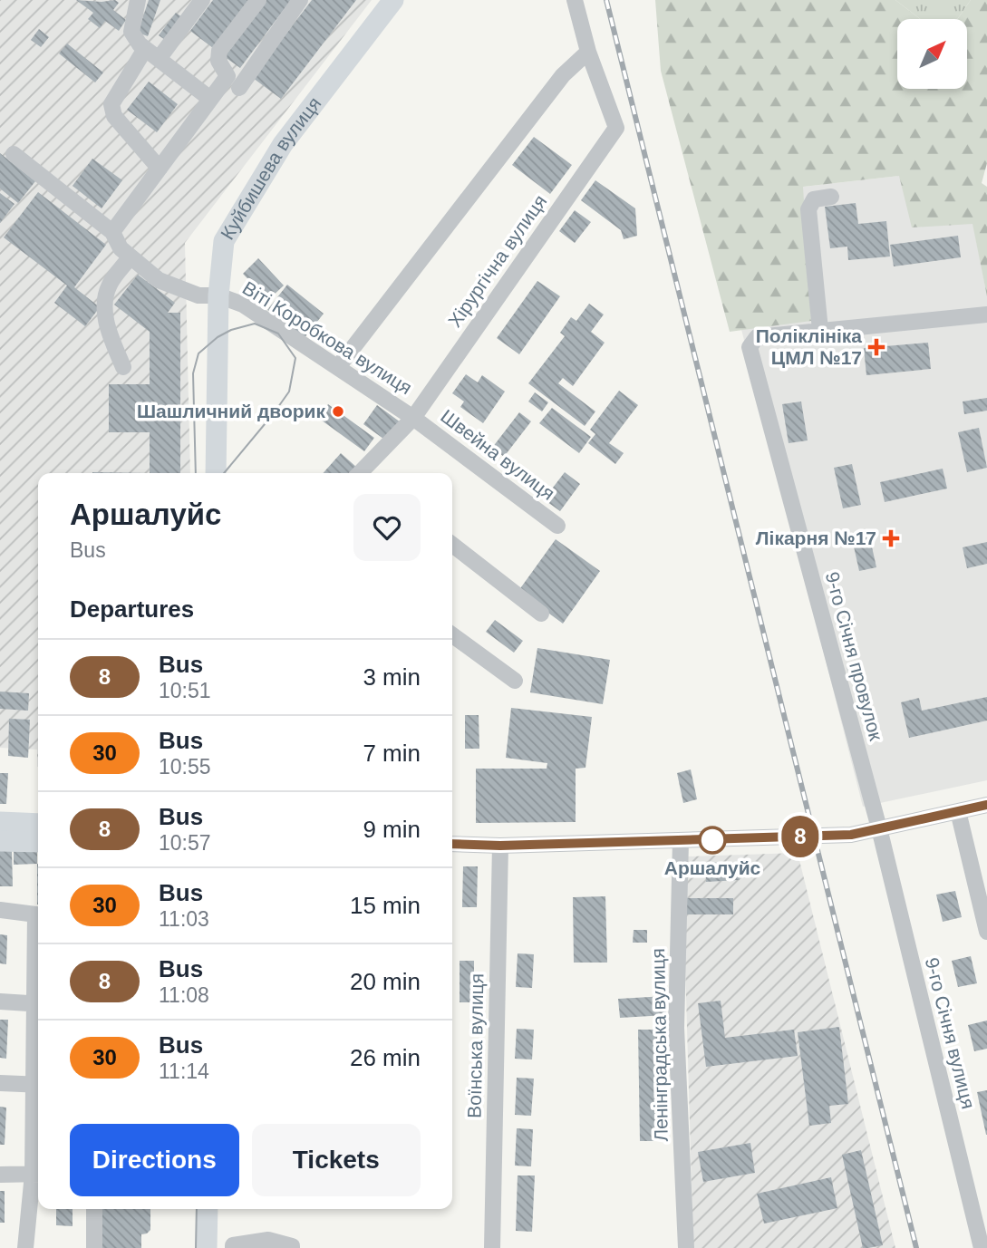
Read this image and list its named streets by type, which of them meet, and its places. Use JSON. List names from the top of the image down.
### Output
{
  "streets": {
    "main road": ["Куйбишева вулиця"],
    "street": [
      "Хірургічна вулиця",
      "Віті Коробкова вулиця",
      "Швейна вулиця",
      "9-го Січня провулок",
      "9-го Січня вулиця",
      "Ленінградська вулиця",
      "Воїнська вулиця"
    ]
  },
  "crossings": [
    ["Куйбишева вулиця", "Віті Коробкова вулиця"],
    ["Хірургічна вулиця", "Віті Коробкова вулиця"],
    ["Хірургічна вулиця", "Швейна вулиця"],
    ["Віті Коробкова вулиця", "Швейна вулиця"],
    ["9-го Січня провулок", "9-го Січня вулиця"]
  ],
  "places": {
    "health": ["Поліклініка ЦМЛ №17", "Лікарня №17"],
    "other": ["Шашличний дворик", "Аршалуйс"]
  },
  "lines": ["bus line 8"],
  "north": "top right",
  "page": {
    "on_map": "8",
    "heading": [
      ["Аршалуйс", "Bus"],
      "Departures"
    ],
    "list": [
      {
        "mark": "8",
        "name": "Bus",
        "note": "10:51",
        "value": "3 min"
      },
      {
        "mark": "30",
        "name": "Bus",
        "note": "10:55",
        "value": "7 min"
      },
      {
        "mark": "8",
        "name": "Bus",
        "note": "10:57",
        "value": "9 min"
      },
      {
        "mark": "30",
        "name": "Bus",
        "note": "11:03",
        "value": "15 min"
      },
      {
        "mark": "8",
        "name": "Bus",
        "note": "11:08",
        "value": "20 min"
      },
      {
        "mark": "30",
        "name": "Bus",
        "note": "11:14",
        "value": "26 min"
      }
    ],
    "buttons": ["Directions", "Tickets"]
  }
}
